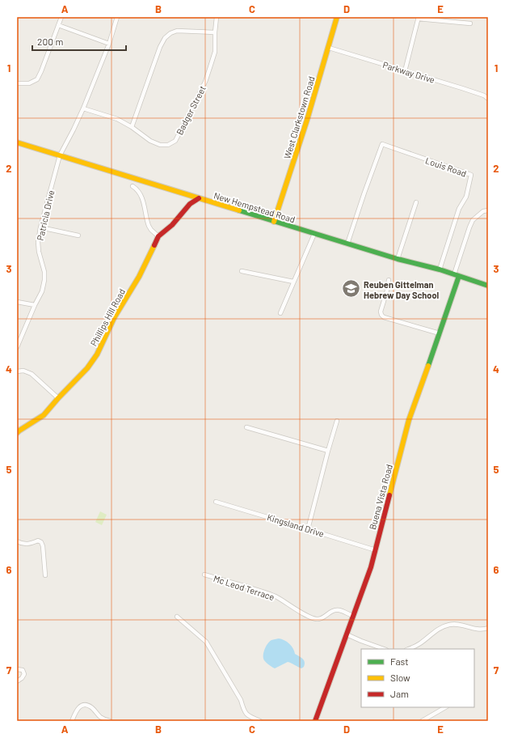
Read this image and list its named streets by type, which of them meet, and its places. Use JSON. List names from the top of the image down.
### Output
{
  "streets": {
    "street": [
      "Parkway Drive",
      "Badger Street",
      "West Clarkstown Road",
      "Louis Road",
      "New Hempstead Road",
      "Patricia Drive",
      "Phillips Hill Road",
      "Buena Vista Road",
      "Kingsland Drive",
      "Mc Leod Terrace"
    ]
  },
  "crossings": [
    ["Parkway Drive", "West Clarkstown Road"],
    ["Badger Street", "Patricia Drive"],
    ["West Clarkstown Road", "New Hempstead Road"],
    ["Louis Road", "New Hempstead Road"],
    ["New Hempstead Road", "Patricia Drive"],
    ["New Hempstead Road", "Phillips Hill Road"],
    ["New Hempstead Road", "Buena Vista Road"],
    ["Buena Vista Road", "Kingsland Drive"],
    ["Buena Vista Road", "Mc Leod Terrace"]
  ],
  "places": {
    "school or university": ["Reuben Gittelman Hebrew Day School"]
  },
  "legend": ["Fast", "Slow", "Jam"],
  "scale_bar": "200 m",
  "grid": {
    "columns": [
      "A",
      "B",
      "C",
      "D",
      "E"
    ],
    "rows": [
      "1",
      "2",
      "3",
      "4",
      "5",
      "6",
      "7"
    ]
  }
}
